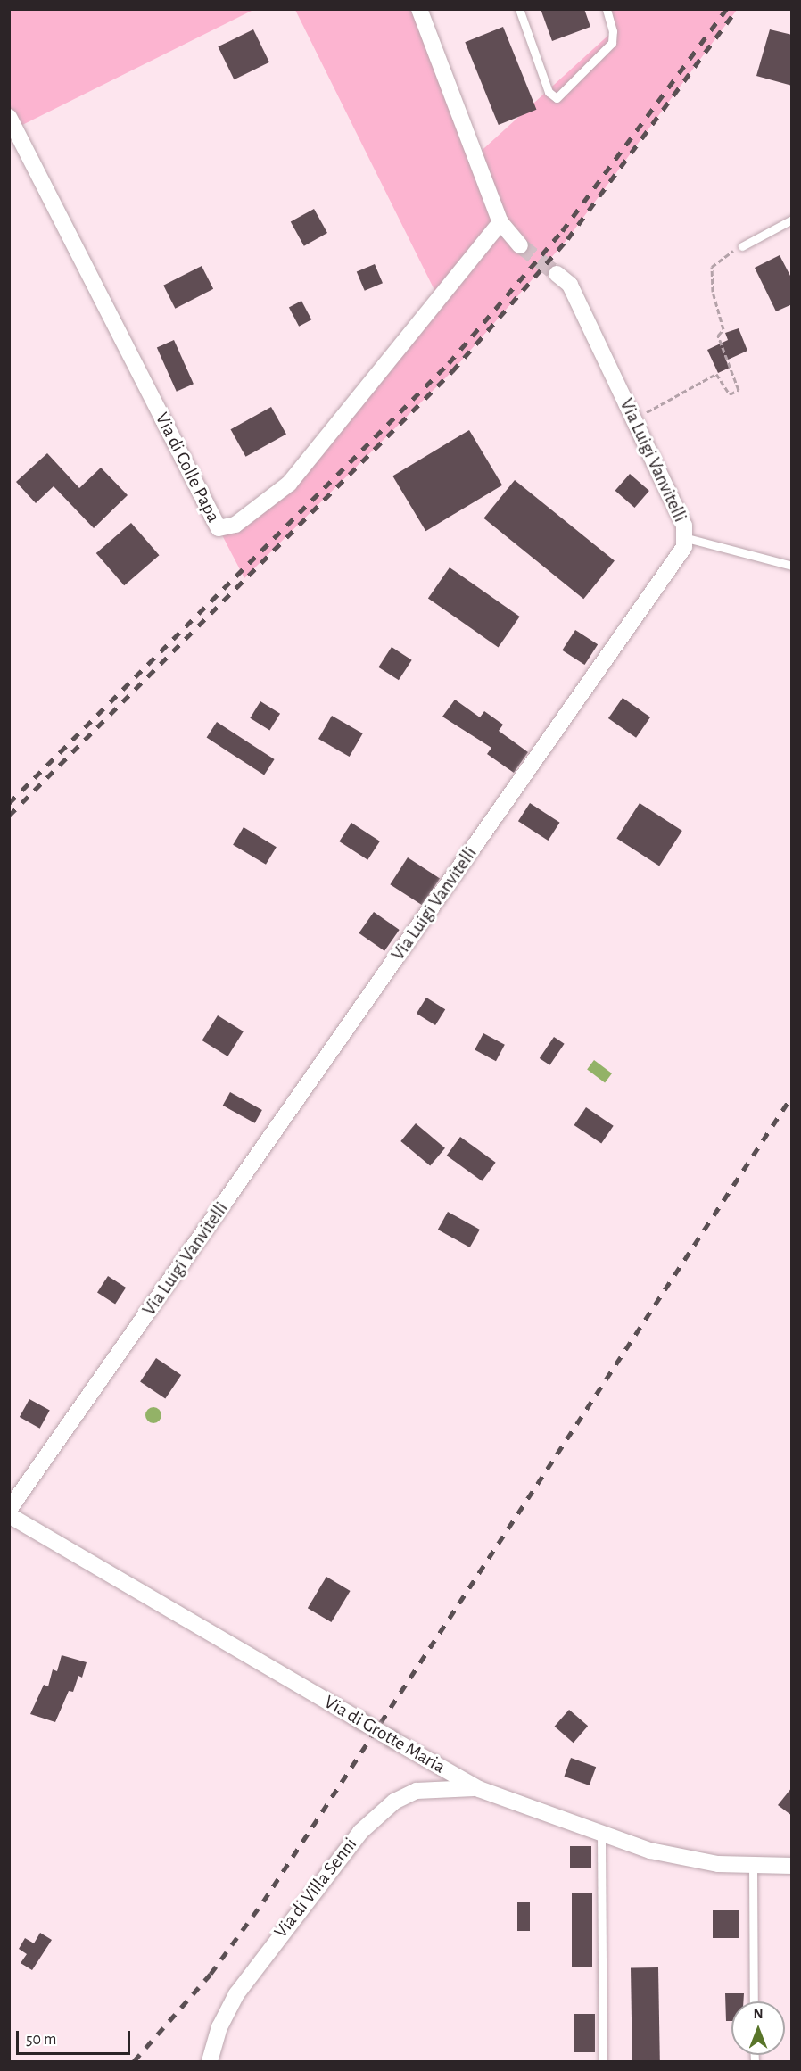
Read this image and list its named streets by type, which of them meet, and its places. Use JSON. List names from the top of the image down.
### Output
{
  "streets": {
    "street": [
      "Via Luigi Vanvitelli",
      "Via di Colle Papa",
      "Via di Grotte Maria",
      "Via di Villa Senni"
    ]
  },
  "crossings": [
    ["Via di Grotte Maria", "Via di Villa Senni"]
  ],
  "scale_bar": "50 m",
  "north": "top"
}
